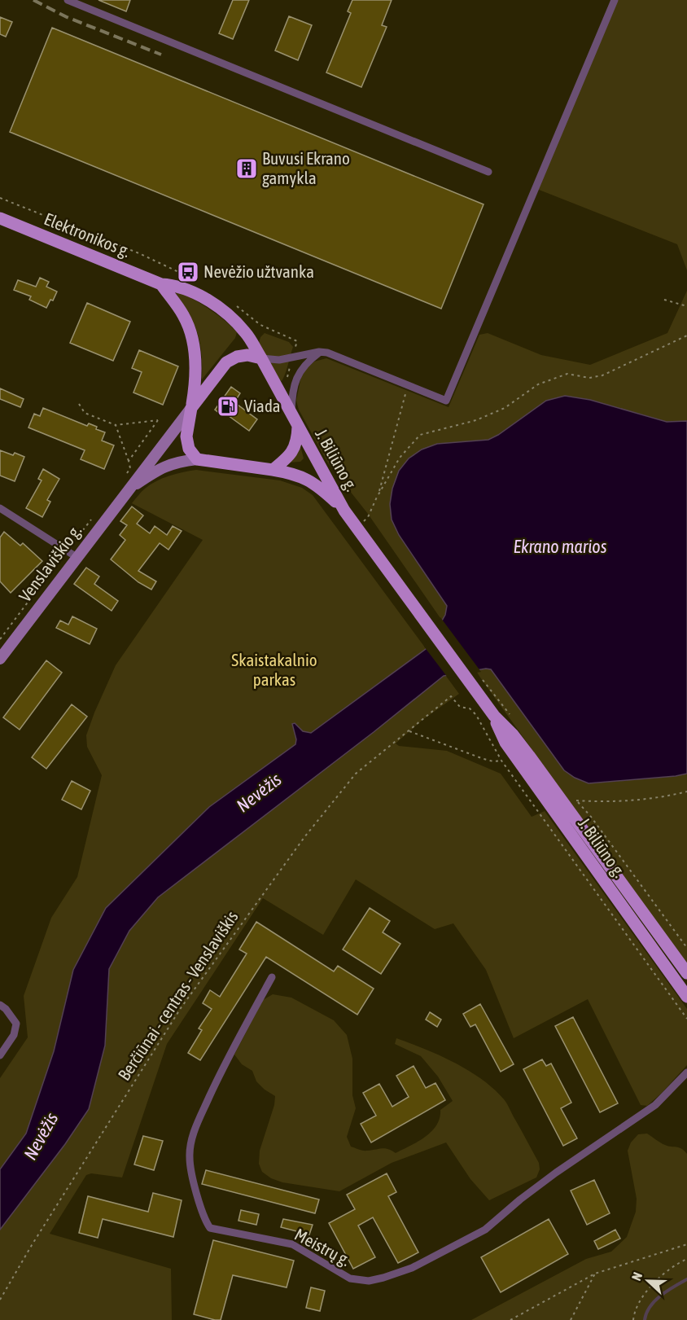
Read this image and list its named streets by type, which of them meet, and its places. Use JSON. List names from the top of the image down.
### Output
{
  "streets": {
    "main road": ["Elektronikos g.", "J. Biliūno g.", "Venslaviškio g."],
    "street": ["Meistrų g."],
    "path": ["Berčiūnai - centras - Venslaviškis"]
  },
  "crossings": [
    ["Elektronikos g.", "J. Biliūno g."],
    ["Elektronikos g.", "Venslaviškio g."],
    ["J. Biliūno g.", "Venslaviškio g."]
  ],
  "water": ["Ekrano marios", "Nevėžis"],
  "parks": ["Skaistakalnio parkas"],
  "places": {
    "building": ["Buvusi Ekrano gamykla"],
    "bus stop": ["Nevėžio užtvanka"],
    "fuel station": ["Viada"]
  },
  "north": "left"
}
